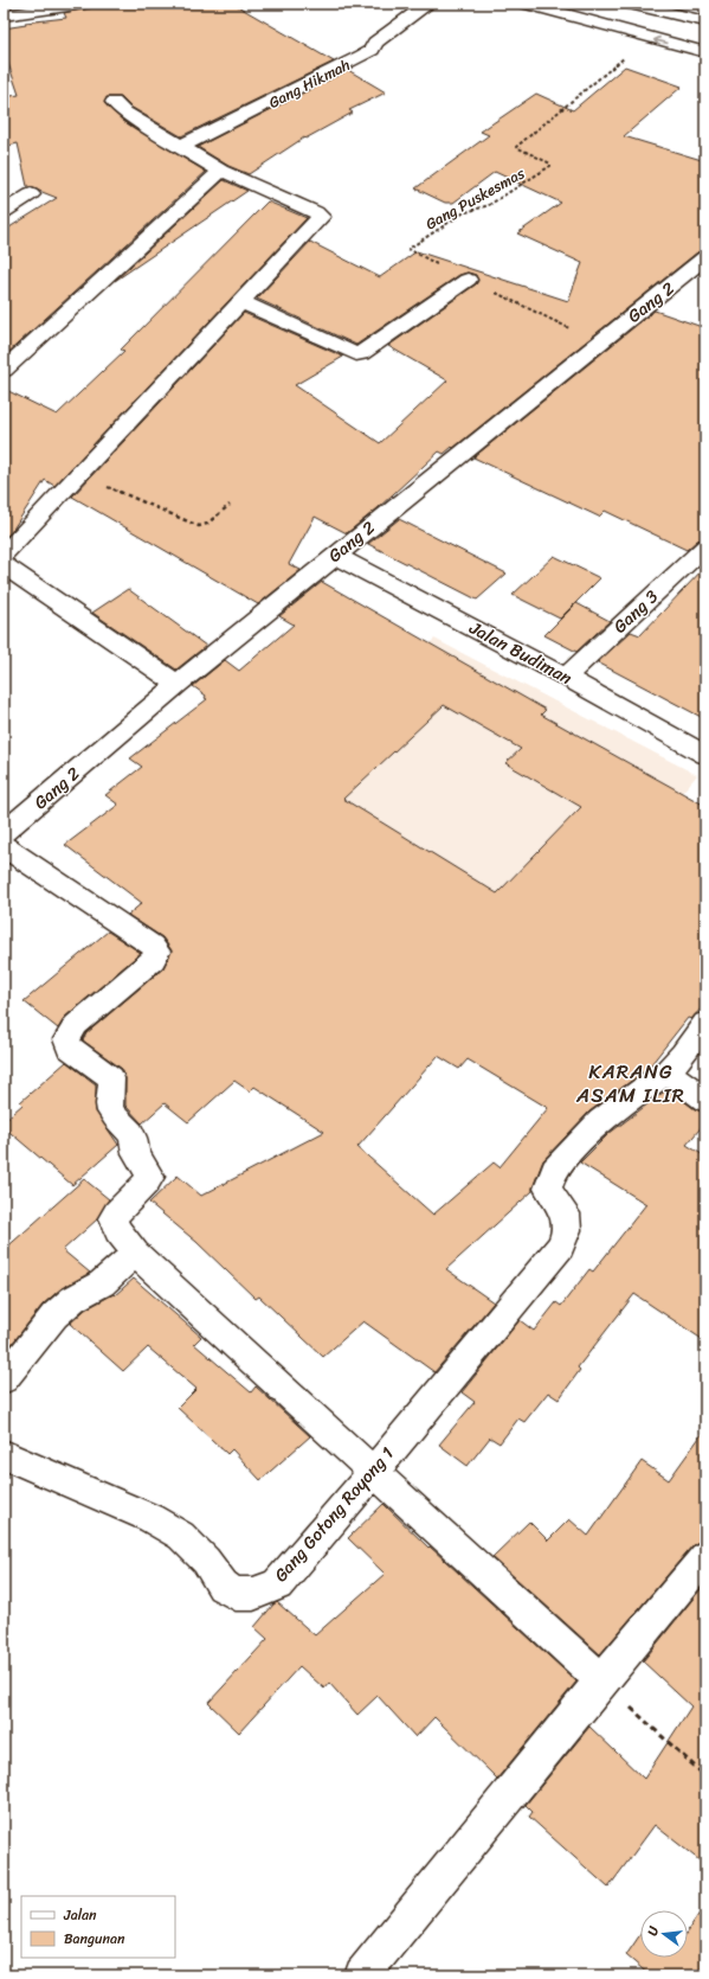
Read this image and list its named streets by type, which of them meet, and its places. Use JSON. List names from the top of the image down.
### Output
{
  "streets": {
    "main road": [
      "Gang Hikmah",
      "Gang 2",
      "Gang 3",
      "Jalan Budiman",
      "Gang Gotong Royong 1"
    ],
    "path": ["Gang Puskesmas"]
  },
  "crossings": [
    ["Gang Puskesmas", "Gang 2"],
    ["Gang 2", "Jalan Budiman"],
    ["Gang 3", "Jalan Budiman"]
  ],
  "districts": ["KARANG ASAM ILIR"],
  "legend": ["Jalan", "Bangunan"],
  "north": "left"
}
